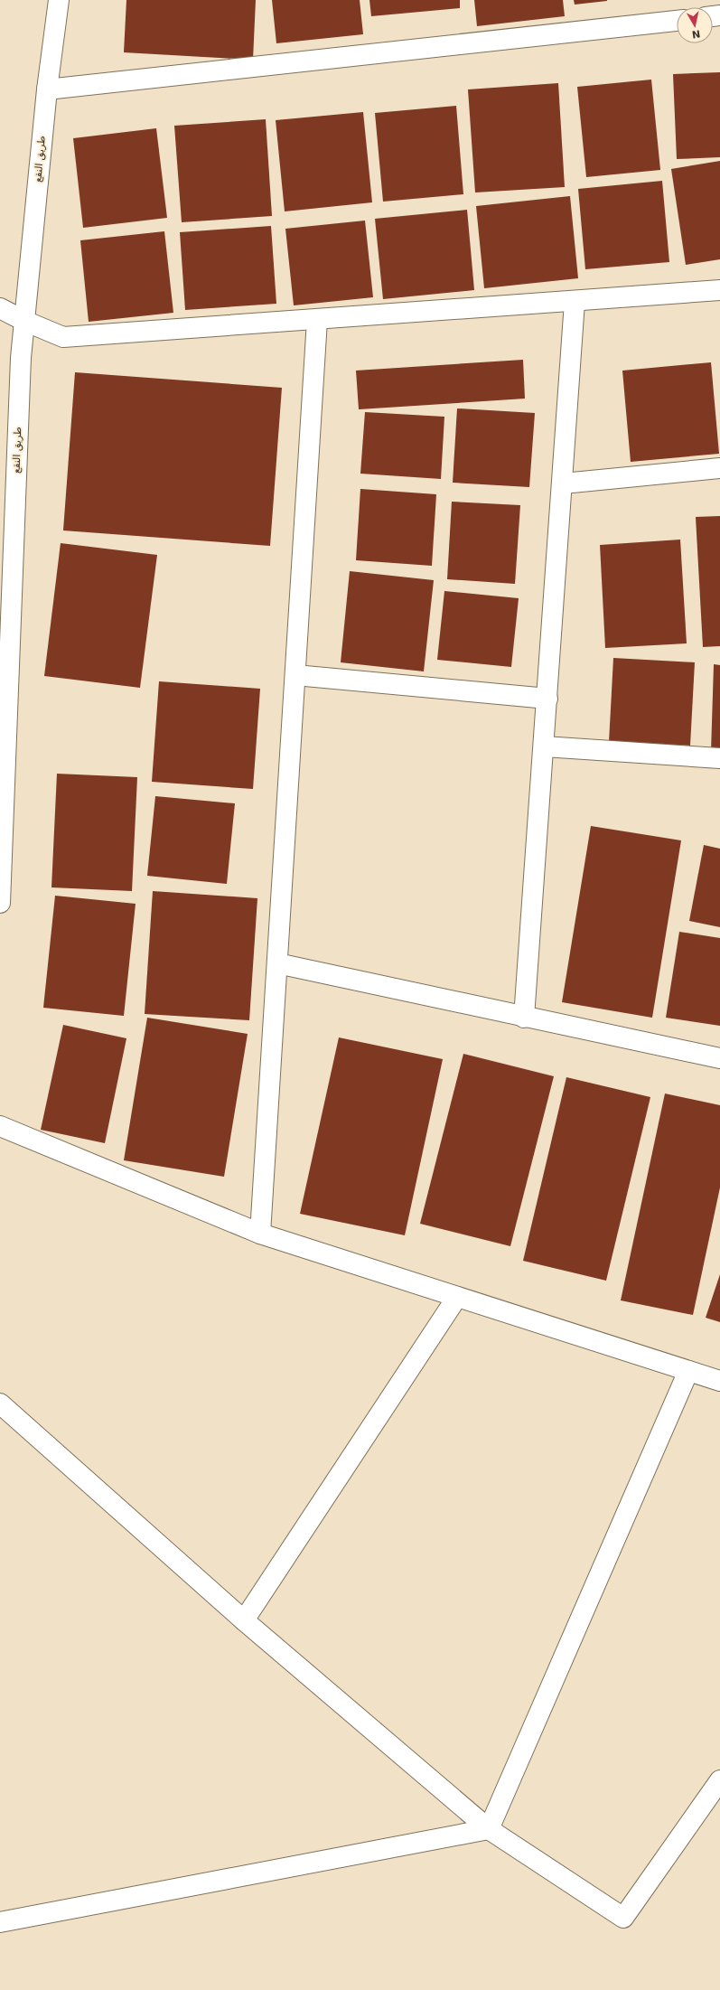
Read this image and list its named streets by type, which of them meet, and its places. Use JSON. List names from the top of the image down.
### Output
{
  "streets": {
    "street": ["طريق النقع"]
  },
  "north": "bottom"
}
